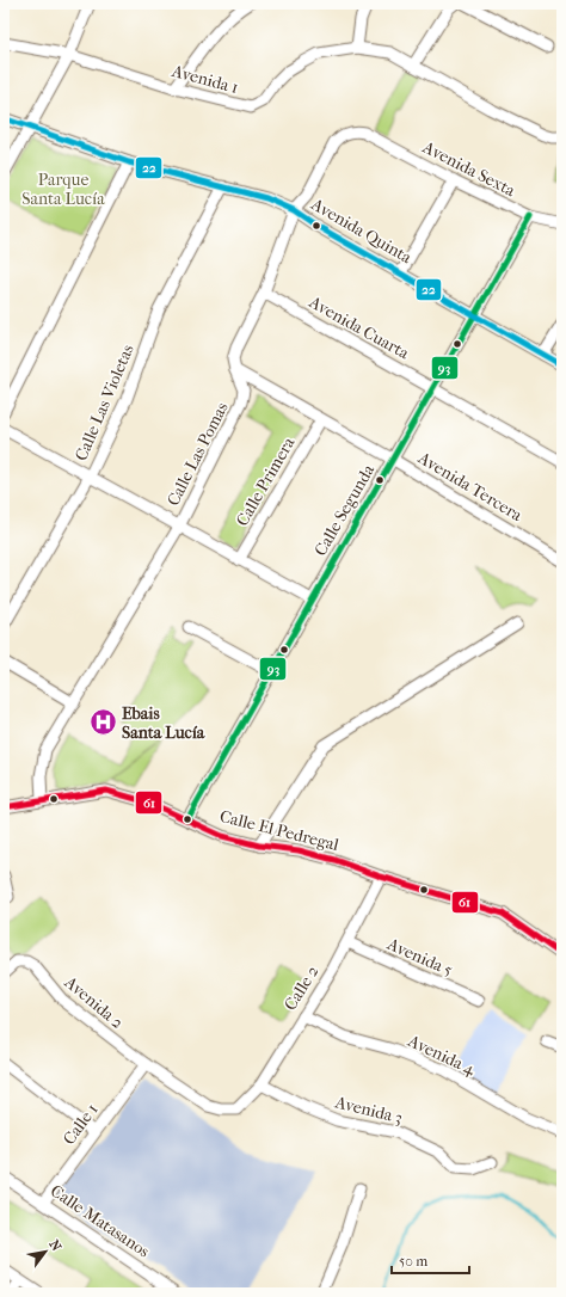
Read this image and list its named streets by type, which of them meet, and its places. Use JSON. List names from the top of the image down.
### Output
{
  "streets": {
    "street": [
      "Avenida 1",
      "Avenida Sexta",
      "Avenida Quinta",
      "Avenida Cuarta",
      "Calle Las Violetas",
      "Calle Las Pomas",
      "Calle Primera",
      "Avenida Tercera",
      "Calle Segunda",
      "Calle El Pedregal",
      "Avenida 5",
      "Calle 2",
      "Avenida 2",
      "Avenida 4",
      "Avenida 3",
      "Calle 1",
      "Calle Matasanos"
    ]
  },
  "crossings": [
    ["Avenida Sexta", "Calle Las Pomas"],
    ["Avenida Sexta", "Calle Segunda"],
    ["Avenida Quinta", "Calle Las Violetas"],
    ["Avenida Quinta", "Calle Las Pomas"],
    ["Avenida Quinta", "Calle Segunda"],
    ["Avenida Cuarta", "Calle Las Pomas"],
    ["Avenida Cuarta", "Calle Segunda"],
    ["Calle Las Pomas", "Avenida Tercera"],
    ["Calle Las Pomas", "Calle El Pedregal"],
    ["Calle Primera", "Avenida Tercera"],
    ["Avenida Tercera", "Calle Segunda"],
    ["Calle Segunda", "Calle El Pedregal"],
    ["Calle El Pedregal", "Calle 2"],
    ["Avenida 5", "Calle 2"],
    ["Calle 2", "Avenida 2"],
    ["Calle 2", "Avenida 4"],
    ["Calle 2", "Avenida 3"],
    ["Avenida 2", "Calle 1"],
    ["Calle 1", "Calle Matasanos"]
  ],
  "parks": ["Parque Santa Lucía"],
  "places": {
    "hospital": ["Ebais Santa Lucía"]
  },
  "lines": ["transit line 22", "transit line 93", "transit line 61"],
  "scale_bar": "50 m",
  "north": "top right"
}
